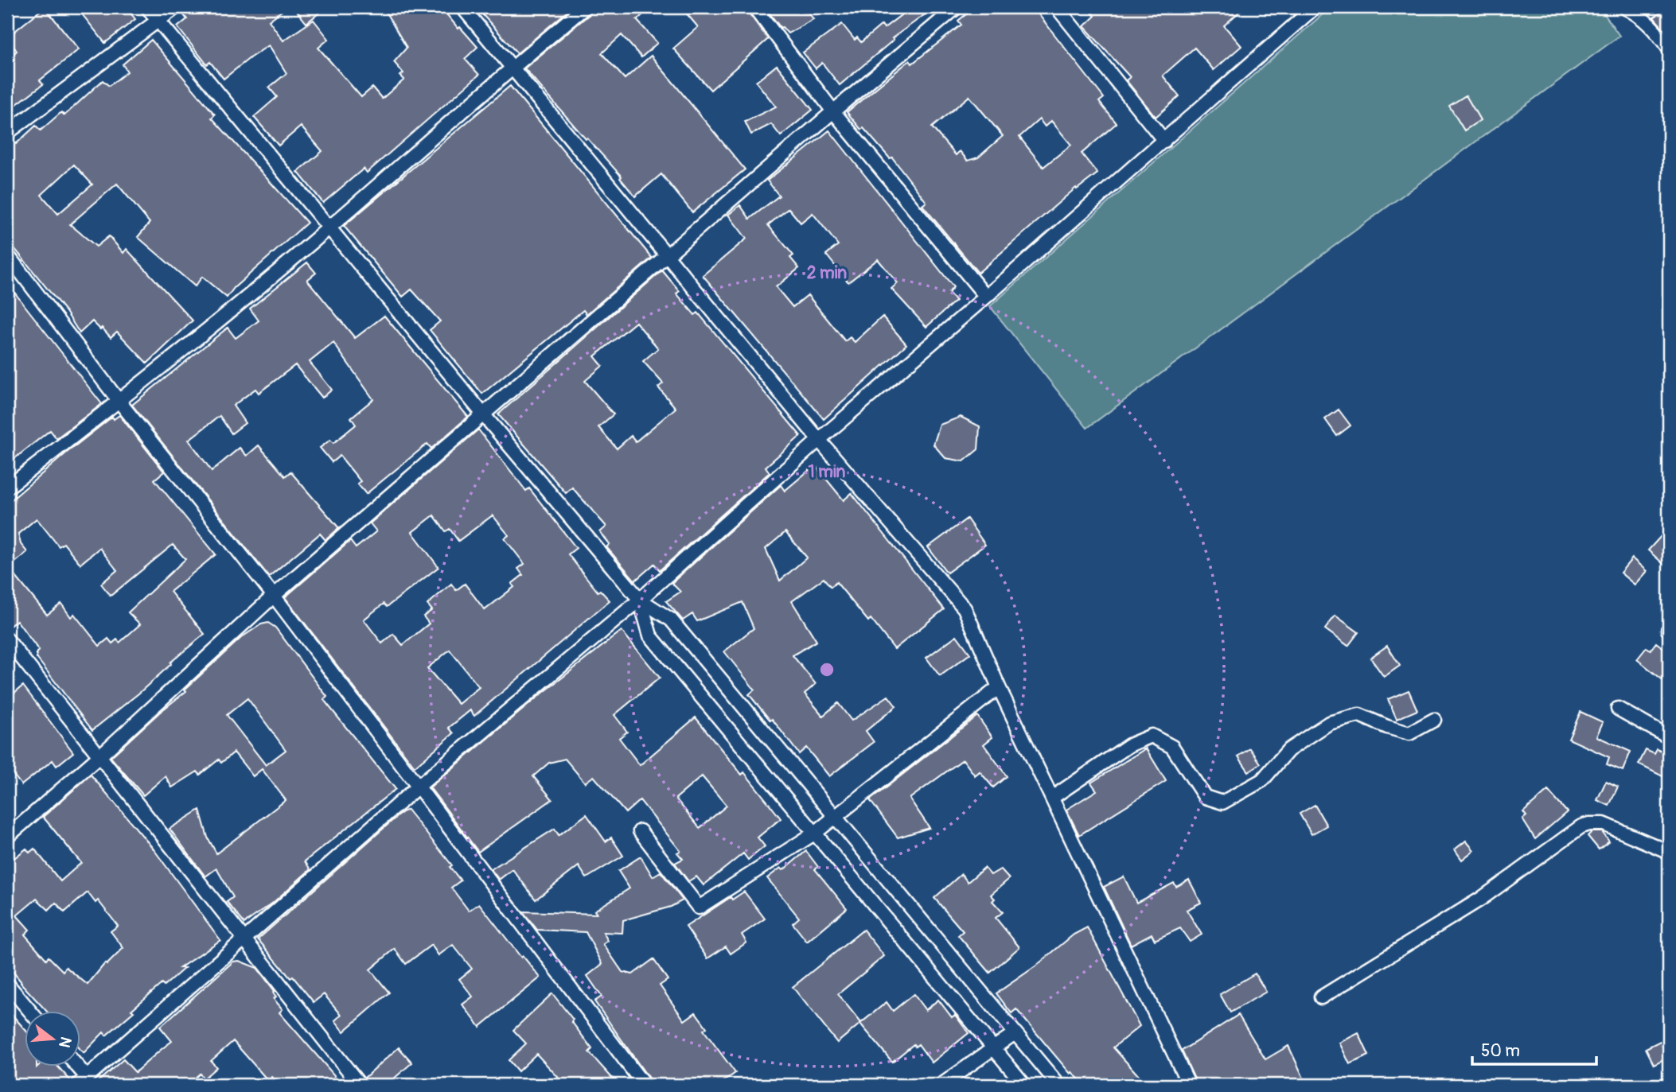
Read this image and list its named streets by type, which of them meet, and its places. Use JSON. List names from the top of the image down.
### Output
{
  "scale_bar": "50 m",
  "north": "right",
  "rings": ["2 min", "1 min"]
}
